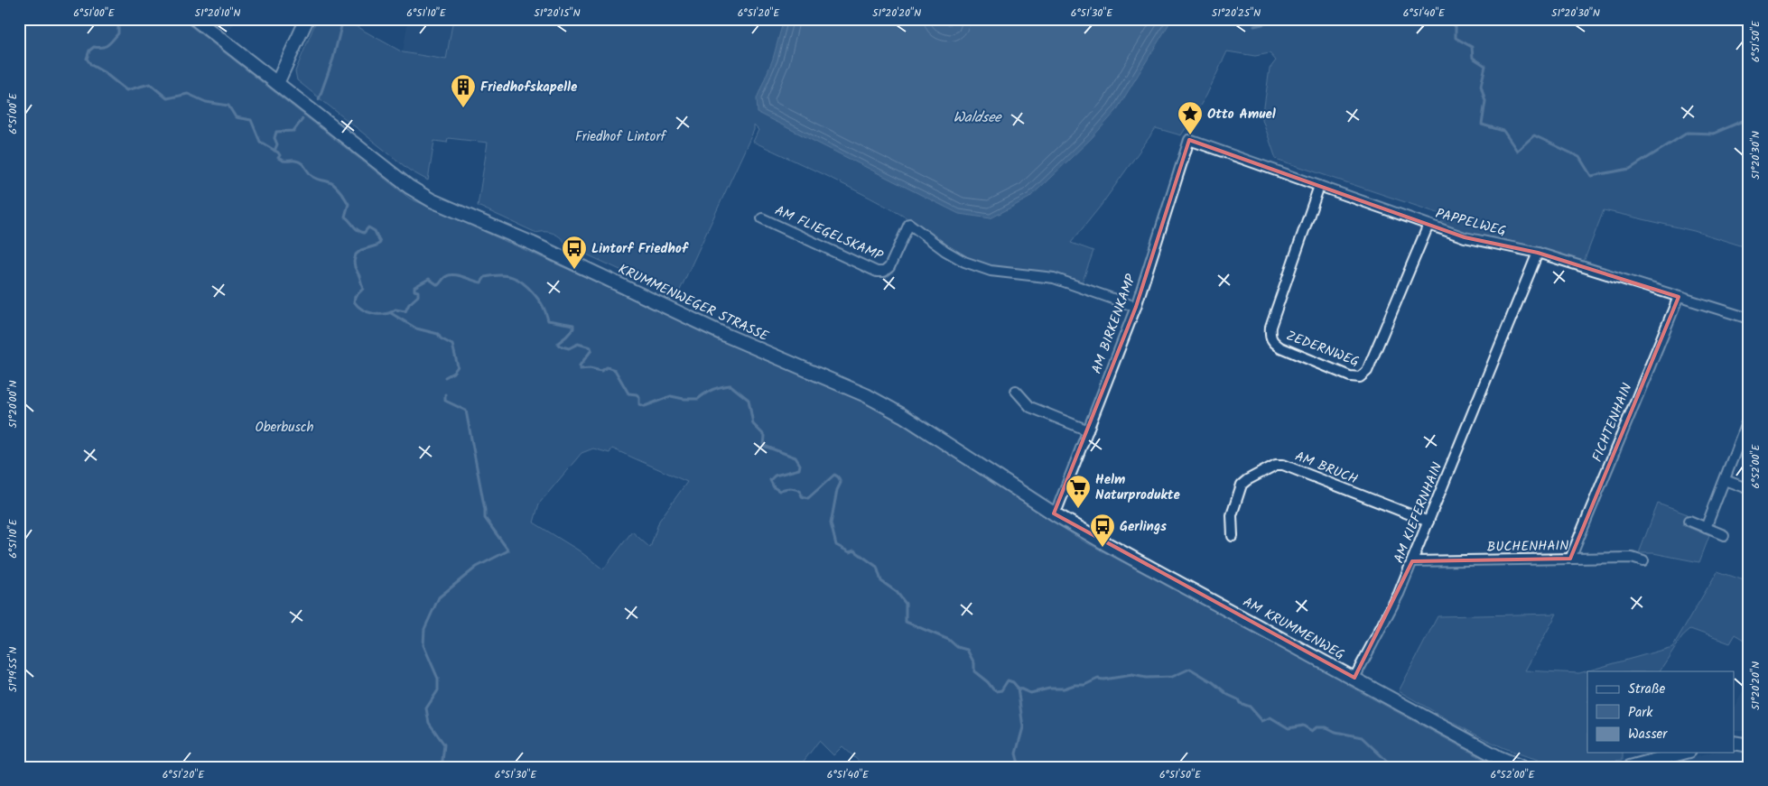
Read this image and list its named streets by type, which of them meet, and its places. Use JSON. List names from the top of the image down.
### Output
{
  "streets": {
    "main road": ["KRUMMENWEGER STRASSE", "AM KRUMMENWEG"],
    "street": [
      "PAPPELWEG",
      "AM FLIEGELSKAMP",
      "AM BIRKENKAMP",
      "ZEDERNWEG",
      "FICHTENHAIN",
      "AM BRUCH",
      "AM KIEFERNHAIN",
      "BUCHENHAIN"
    ]
  },
  "crossings": [
    ["PAPPELWEG", "AM BIRKENKAMP"],
    ["PAPPELWEG", "ZEDERNWEG"],
    ["PAPPELWEG", "FICHTENHAIN"],
    ["PAPPELWEG", "AM KIEFERNHAIN"],
    ["AM FLIEGELSKAMP", "AM BIRKENKAMP"],
    ["KRUMMENWEGER STRASSE", "AM BIRKENKAMP"],
    ["KRUMMENWEGER STRASSE", "AM KRUMMENWEG"],
    ["AM BIRKENKAMP", "AM KRUMMENWEG"],
    ["FICHTENHAIN", "BUCHENHAIN"],
    ["AM BRUCH", "AM KIEFERNHAIN"],
    ["AM KIEFERNHAIN", "BUCHENHAIN"],
    ["AM KIEFERNHAIN", "AM KRUMMENWEG"]
  ],
  "water": ["Waldsee"],
  "parks": ["Friedhof Lintorf", "Oberbusch"],
  "places": {
    "building": ["Friedhofskapelle"],
    "place": ["Otto Amuel"],
    "bus stop": ["Lintorf Friedhof", "Gerlings"],
    "supermarket": ["Helm Naturprodukte"]
  },
  "legend": ["Straße", "Park", "Wasser"],
  "coordinates": [
    "6°51'00\"E",
    "51°20'10\"N",
    "6°51'10\"E",
    "51°20'15\"N",
    "6°51'20\"E",
    "51°20'20\"N",
    "6°51'30\"E",
    "51°20'25\"N",
    "6°51'40\"E",
    "51°20'30\"N",
    "6°51'50\"E",
    "51°20'00\"N",
    "6°52'00\"E",
    "51°19'55\"N"
  ]
}
